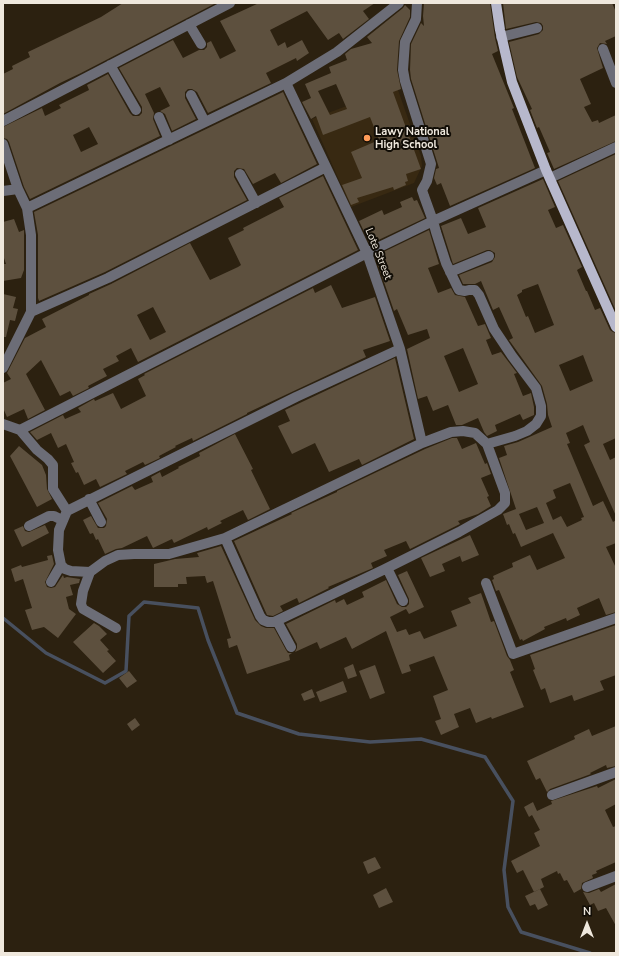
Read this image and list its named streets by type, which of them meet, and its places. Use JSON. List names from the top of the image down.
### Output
{
  "streets": {
    "street": ["Lote Street"]
  },
  "places": ["Lawy National High School"],
  "north": "top"
}
